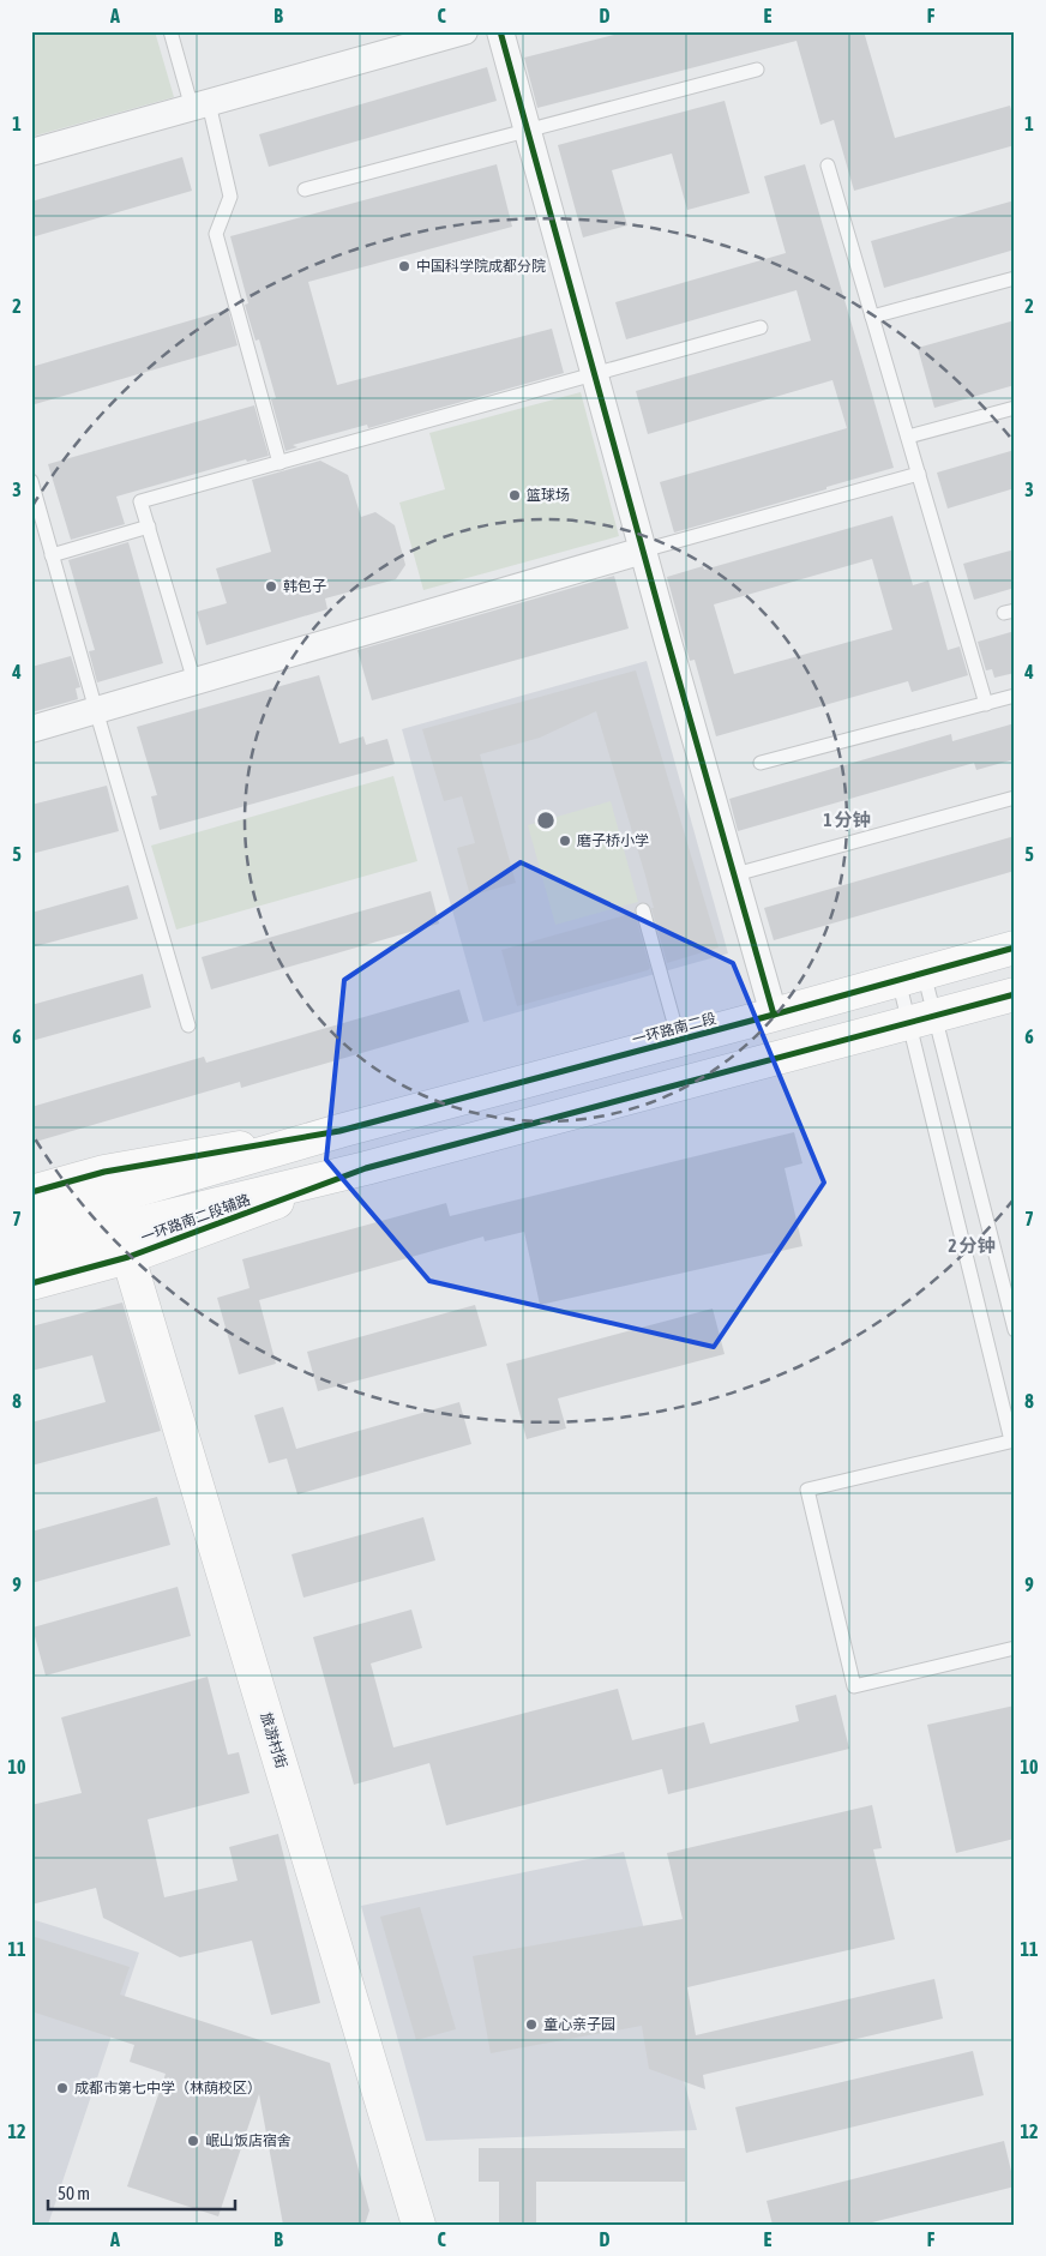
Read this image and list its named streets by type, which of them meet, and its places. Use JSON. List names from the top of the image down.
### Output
{
  "streets": {
    "main road": ["一环路南二段", "一环路南二段辅路", "旅游村街"]
  },
  "crossings": [
    ["一环路南二段辅路", "旅游村街"]
  ],
  "places": [
    "中国科学院成都分院",
    "篮球场",
    "韩包子",
    "磨子桥小学",
    "童心亲子园",
    "成都市第七中学（林荫校区）",
    "岷山饭店宿舍"
  ],
  "scale_bar": "50 m",
  "grid": {
    "columns": [
      "A",
      "B",
      "C",
      "D",
      "E",
      "F"
    ],
    "rows": [
      "1",
      "2",
      "3",
      "4",
      "5",
      "6",
      "7",
      "8",
      "9",
      "10",
      "11",
      "12"
    ]
  },
  "rings": ["1 分钟", "2 分钟"]
}
